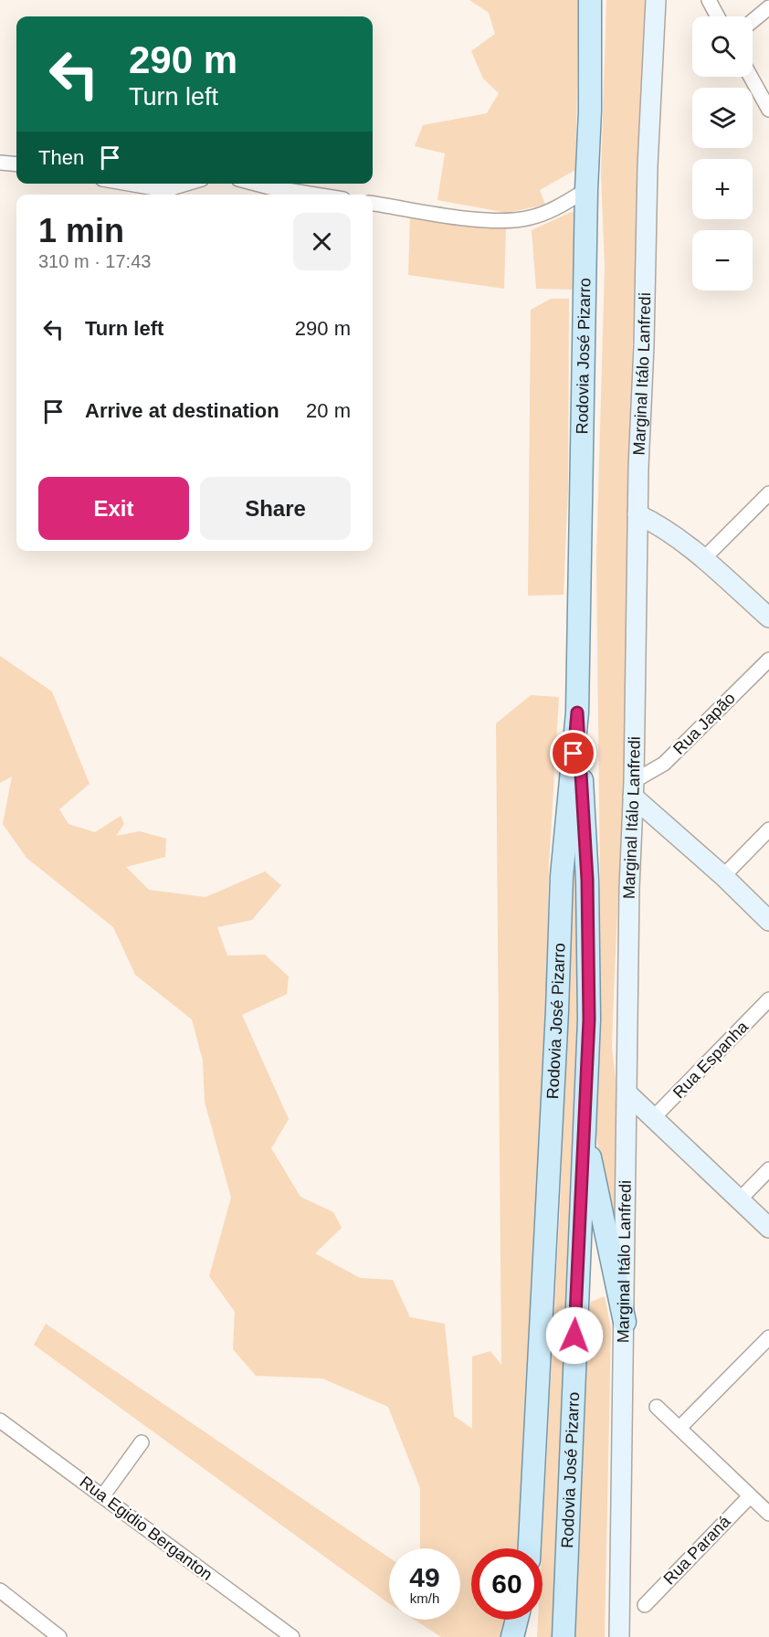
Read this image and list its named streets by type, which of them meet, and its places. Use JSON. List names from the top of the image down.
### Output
{
  "streets": {
    "main road": ["Rodovia José Pizarro"],
    "street": [
      "Marginal Itálo Lanfredi",
      "Rua Japão",
      "Rua Espanha",
      "Rua Egidio Berganton",
      "Rua Paraná"
    ]
  },
  "crossings": [
    ["Marginal Itálo Lanfredi", "Rua Japão"]
  ],
  "page": {
    "map_buttons": ["+", "−"],
    "turn": ["290 m", "Turn left"],
    "then": "Then",
    "heading": ["1 min", "310 m · 17:43"],
    "list": [
      {
        "name": "Turn left",
        "value": "290 m"
      },
      {
        "name": "Arrive at destination",
        "value": "20 m"
      }
    ],
    "buttons": ["Exit", "Share"],
    "speed": "49 km/h",
    "limit": "60"
  }
}
